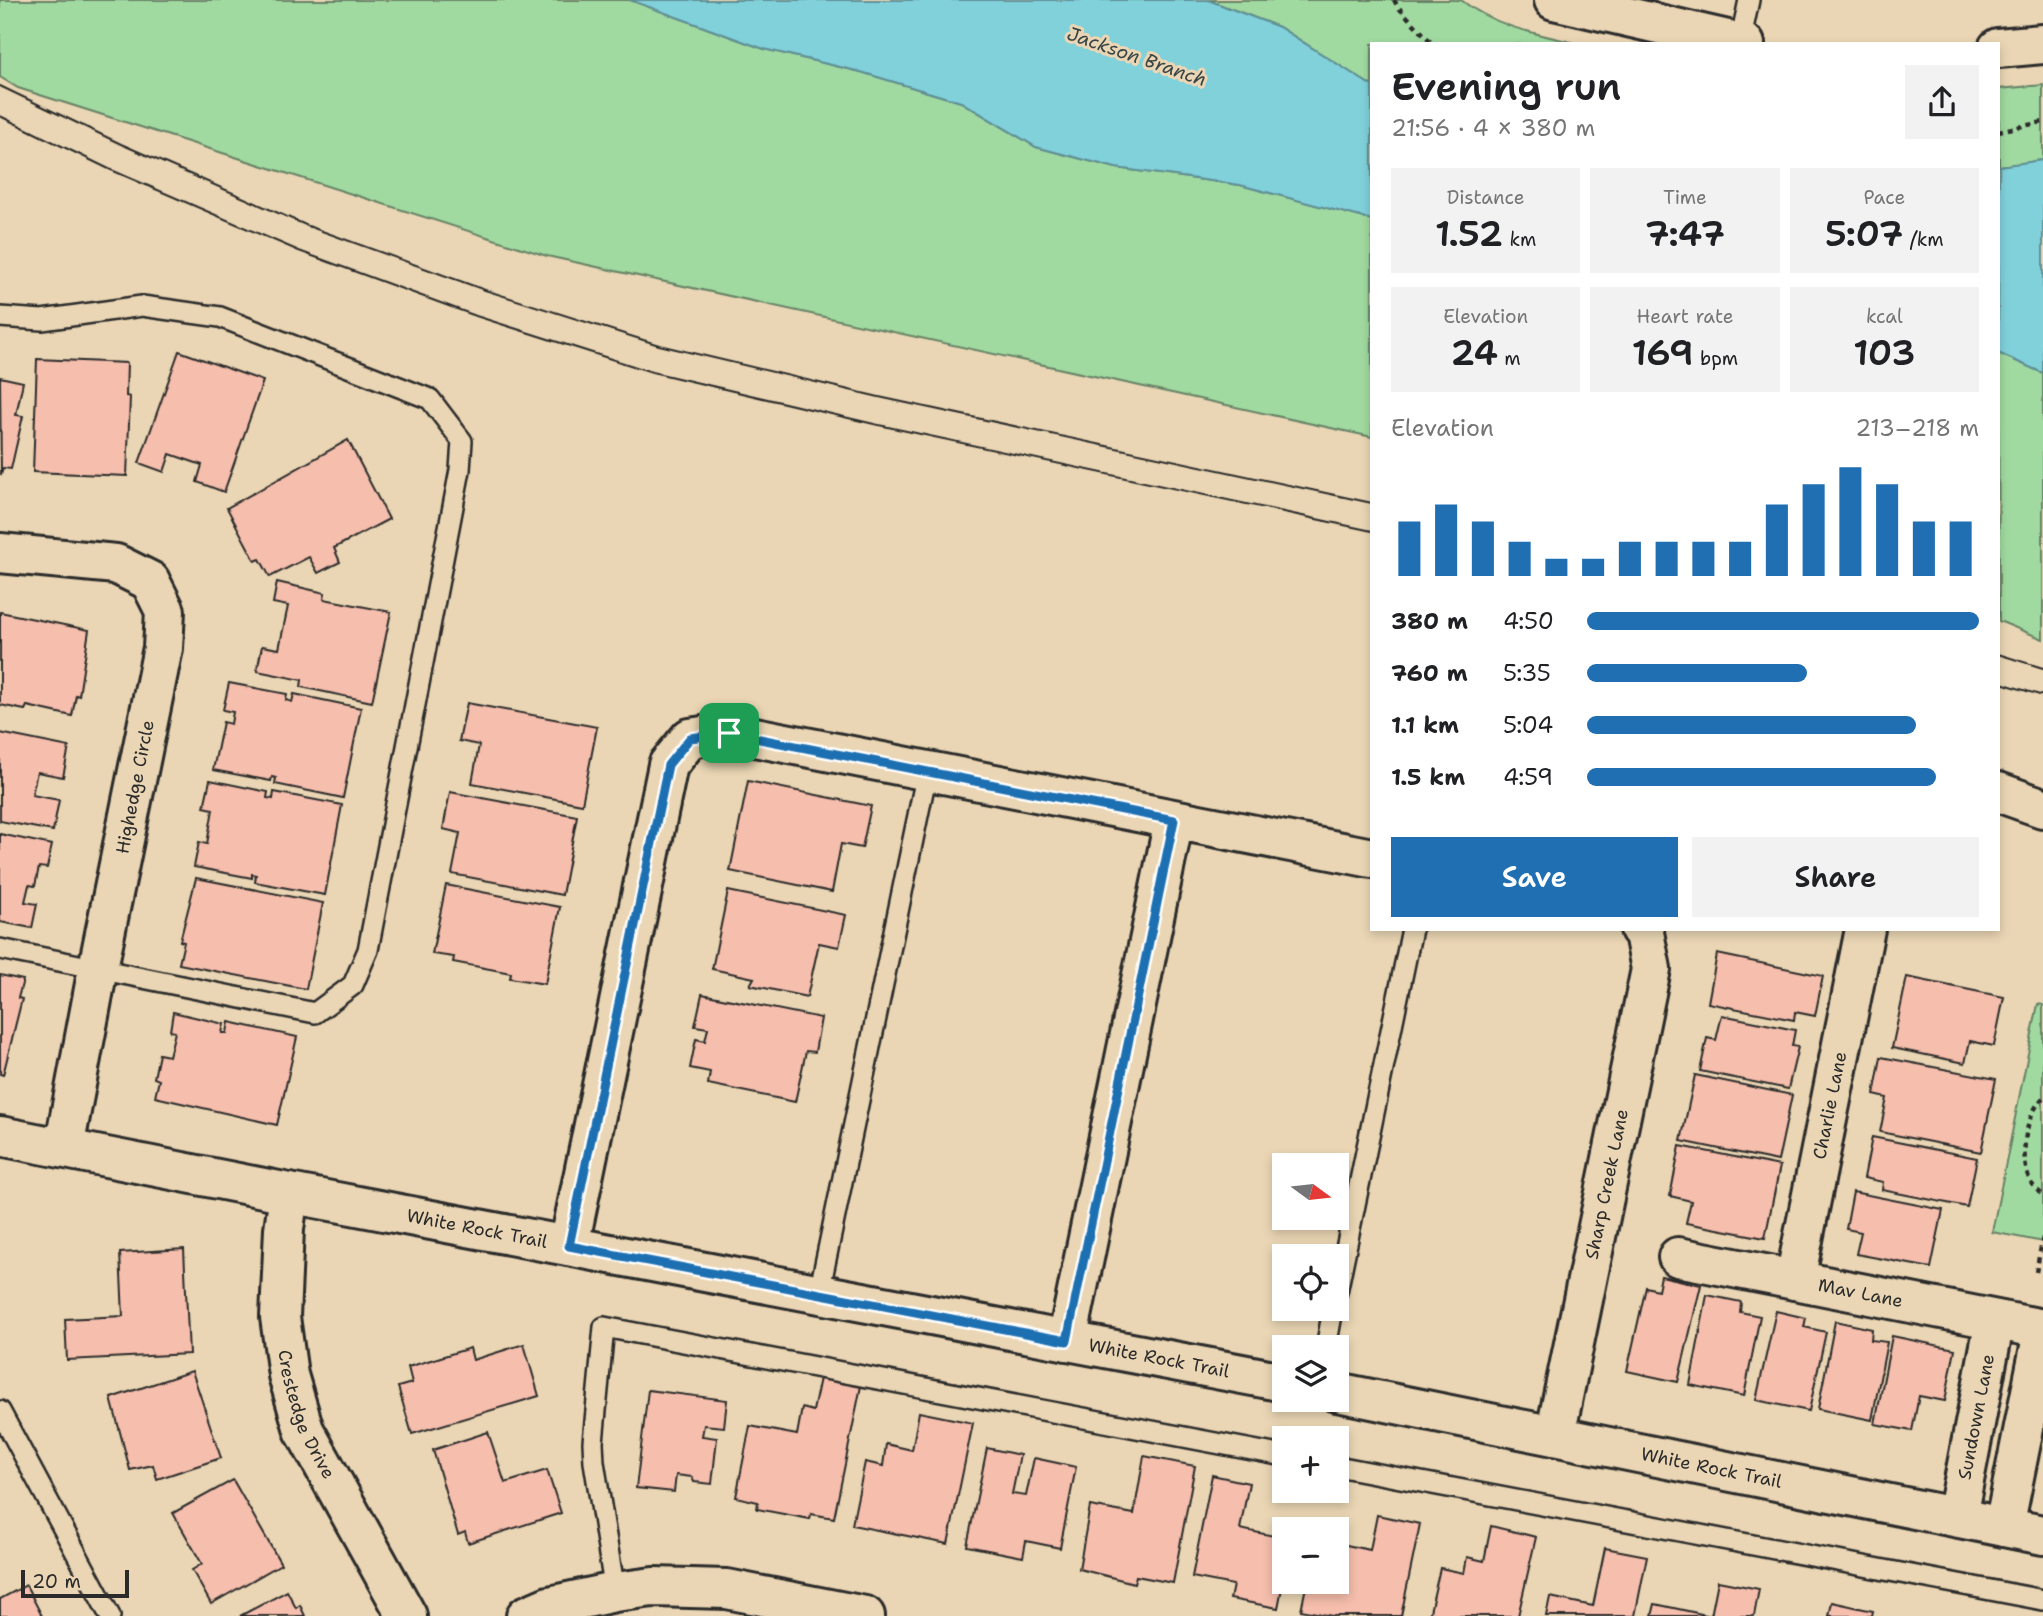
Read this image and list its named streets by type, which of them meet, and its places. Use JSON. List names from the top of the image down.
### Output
{
  "streets": {
    "street": [
      "Highedge Circle",
      "Charlie Lane",
      "Sharp Creek Lane",
      "White Rock Trail",
      "Mav Lane",
      "Crestedge Drive",
      "Sundown Lane"
    ]
  },
  "crossings": [
    ["Highedge Circle", "White Rock Trail"],
    ["Charlie Lane", "Mav Lane"],
    ["Sharp Creek Lane", "White Rock Trail"],
    ["White Rock Trail", "Crestedge Drive"],
    ["White Rock Trail", "Sundown Lane"],
    ["Mav Lane", "Sundown Lane"]
  ],
  "water": ["Jackson Branch"],
  "scale_bar": "20 m",
  "north": "right",
  "page": {
    "heading": ["Evening run", "21:56 · 4 × 380 m"],
    "stats": [
      ["Distance", "1.52 km"],
      ["Time", "7:47"],
      ["Pace", "5:07 /km"],
      ["Elevation", "24 m"],
      ["Heart rate", "169 bpm"],
      ["kcal", "103"]
    ],
    "chart": ["Elevation", "213–218 m"],
    "list": [
      {
        "name": "380 m",
        "note": "4:50"
      },
      {
        "name": "760 m",
        "note": "5:35"
      },
      {
        "name": "1.1 km",
        "note": "5:04"
      },
      {
        "name": "1.5 km",
        "note": "4:59"
      }
    ],
    "buttons": ["Save", "Share"],
    "map_buttons": ["+", "−"],
    "scale": "20 m"
  }
}
